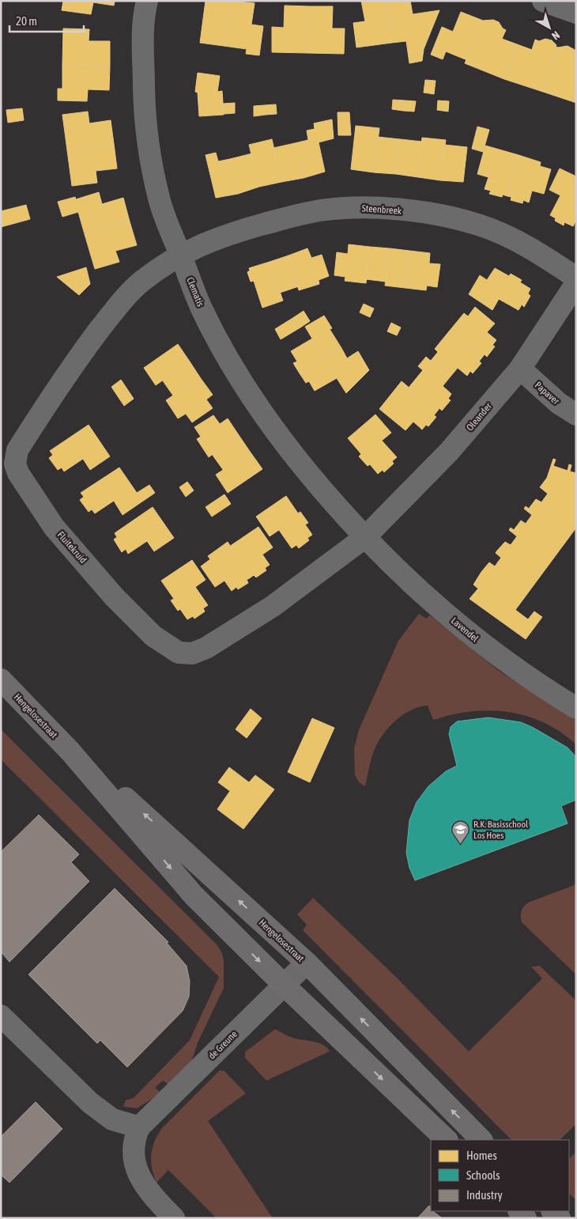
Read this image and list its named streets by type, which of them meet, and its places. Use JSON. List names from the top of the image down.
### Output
{
  "streets": {
    "main road": ["Hengelosestraat"],
    "street": [
      "Steenbreek",
      "Clematis",
      "Papaver",
      "Oleander",
      "Fluitekruid",
      "Lavendel",
      "de Greune"
    ]
  },
  "crossings": [
    ["Steenbreek", "Clematis"],
    ["Steenbreek", "Fluitekruid"],
    ["Clematis", "Oleander"],
    ["Clematis", "Fluitekruid"],
    ["Clematis", "Lavendel"],
    ["Papaver", "Oleander"],
    ["Oleander", "Fluitekruid"],
    ["Oleander", "Lavendel"],
    ["Fluitekruid", "Lavendel"],
    ["Hengelosestraat", "de Greune"]
  ],
  "places": {
    "school or university": ["R.K. Basisschool Los Hoes"]
  },
  "legend": ["Homes", "Schools", "Industry"],
  "scale_bar": "20 m",
  "north": "bottom right"
}
